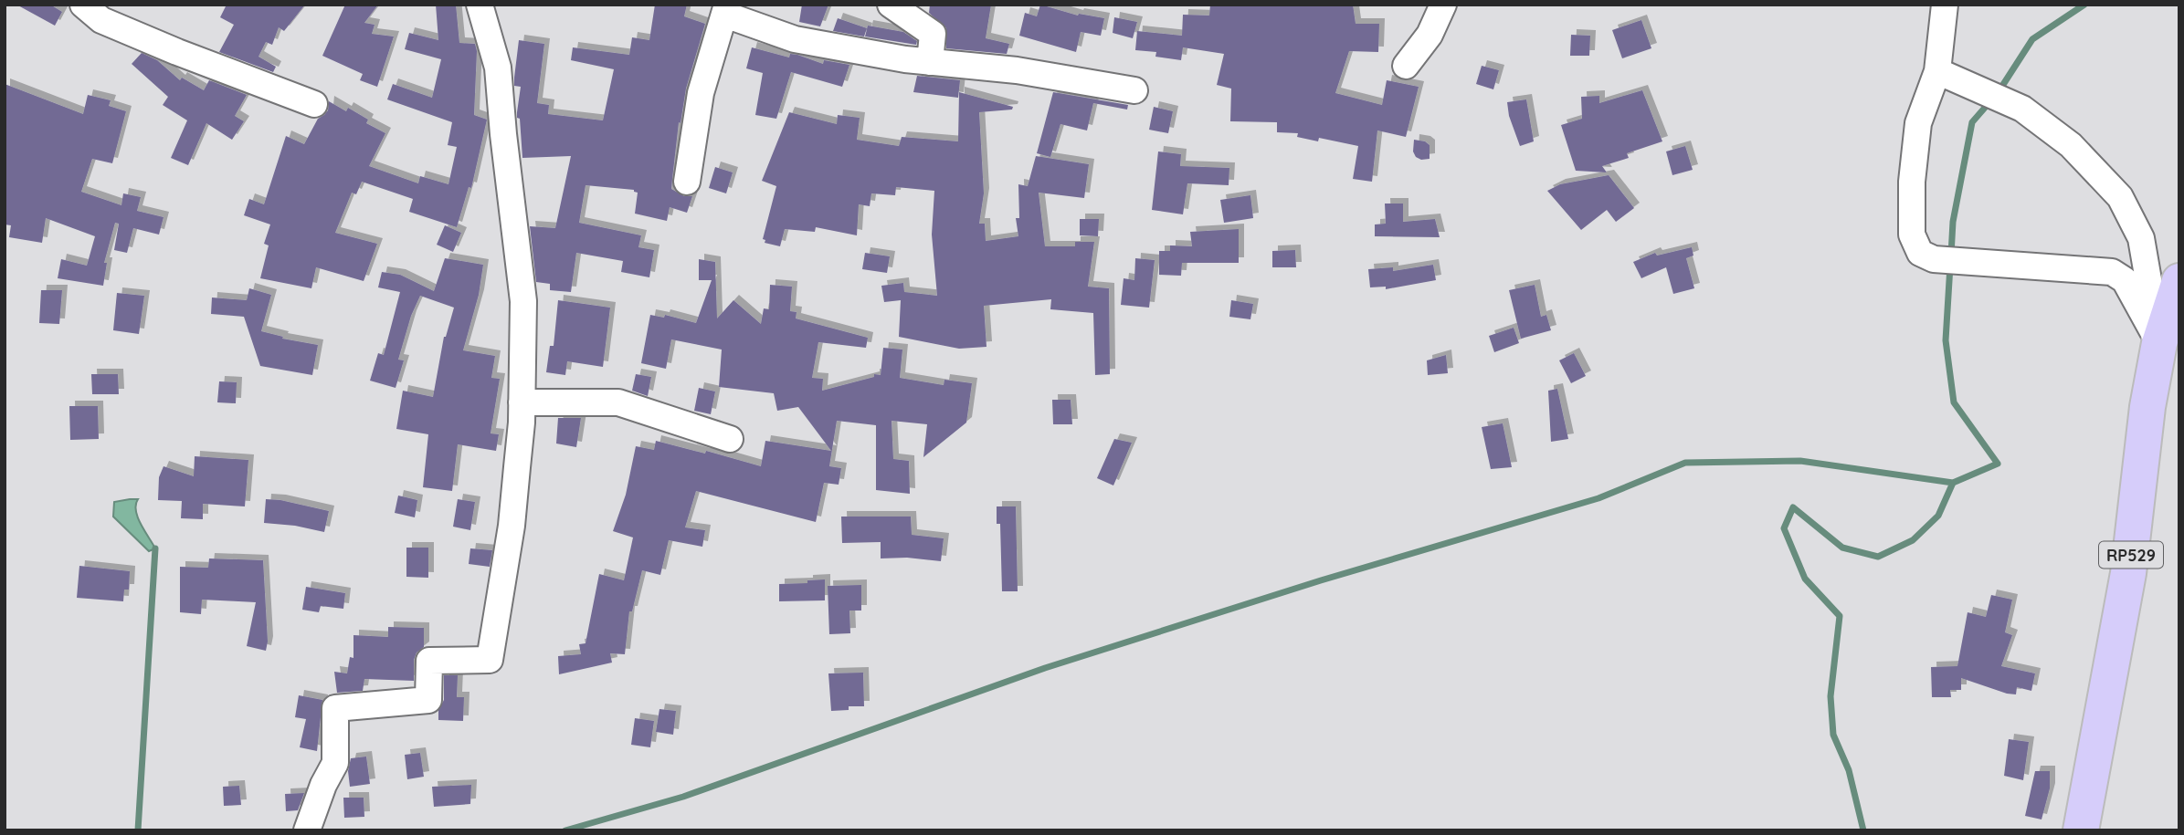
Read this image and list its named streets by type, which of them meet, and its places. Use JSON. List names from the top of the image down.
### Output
{
  "streets": {
    "main road": ["RP529"]
  }
}
